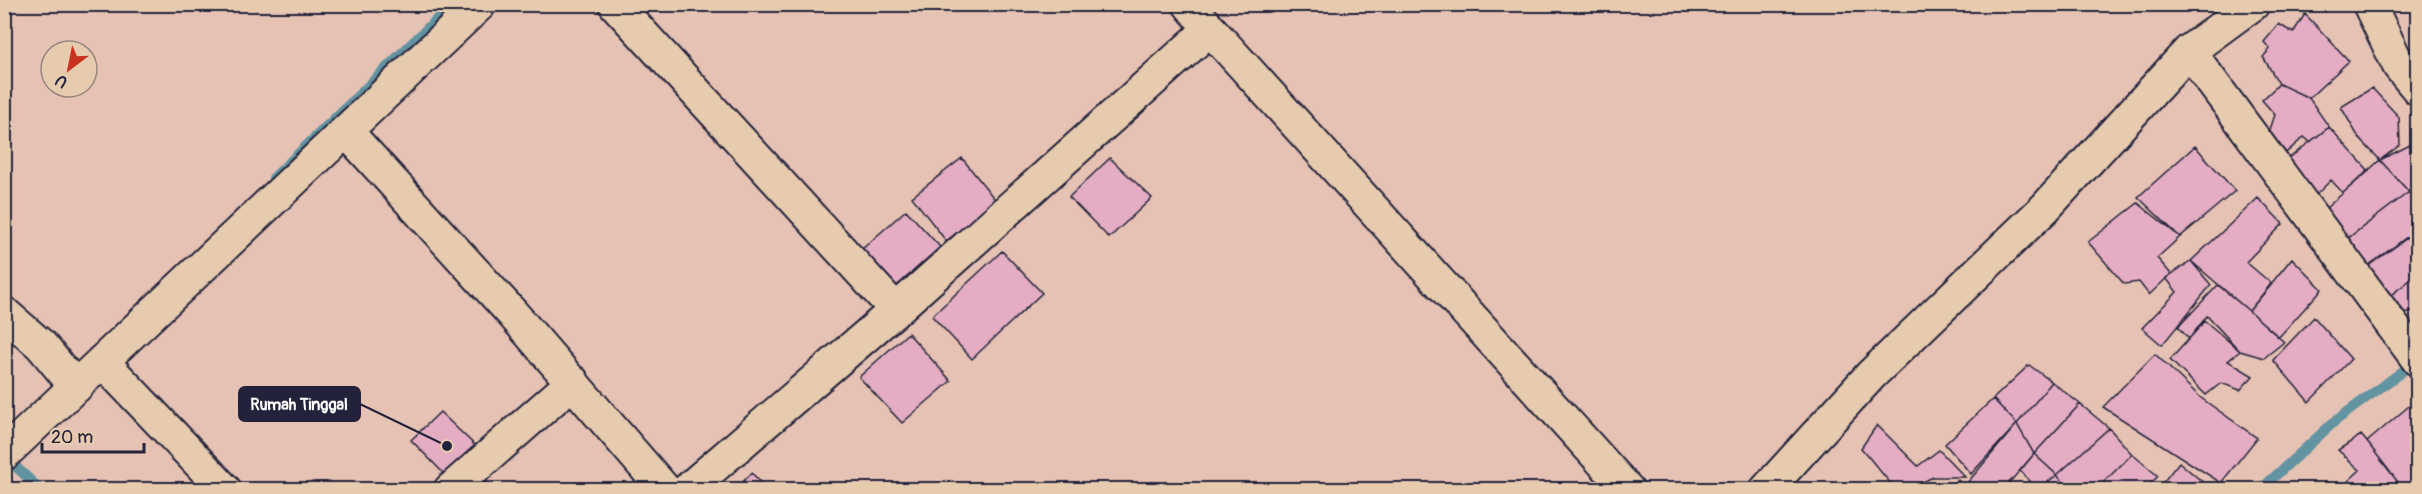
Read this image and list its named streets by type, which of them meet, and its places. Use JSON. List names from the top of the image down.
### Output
{
  "places": ["Rumah Tinggal"],
  "scale_bar": "20 m",
  "north": "bottom left"
}
